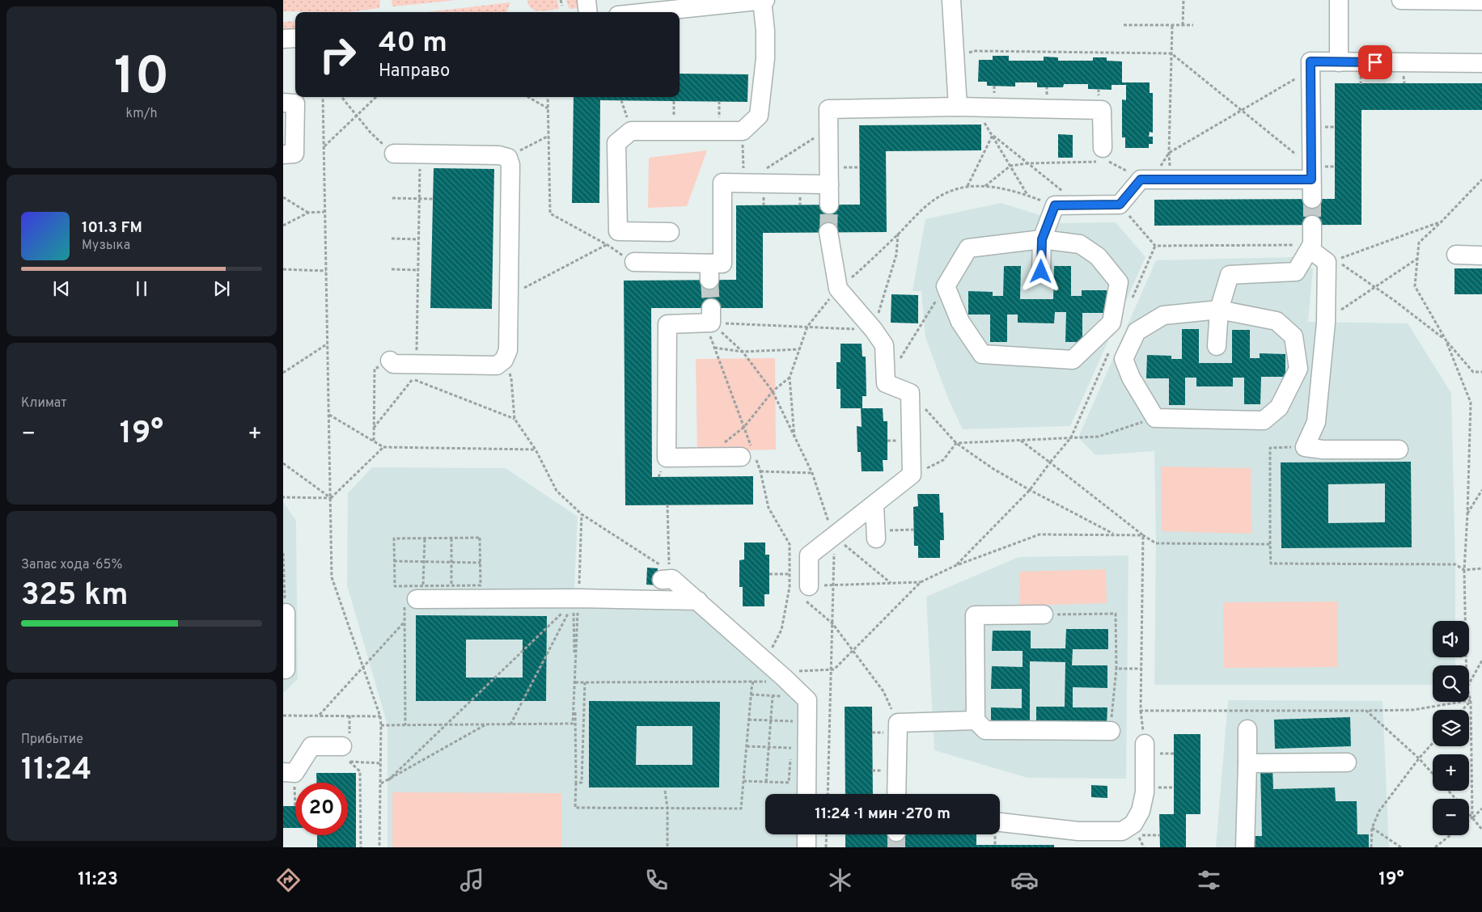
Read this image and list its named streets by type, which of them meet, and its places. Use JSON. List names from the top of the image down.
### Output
{
  "page": {
    "tile": [
      ["10", "km/h"],
      "Климат",
      ["Запас хода · 65%", "325 km"],
      ["Прибытие", "11:24"]
    ],
    "turn": ["40 m", "Направо"],
    "song": ["101.3 FM", "Музыка"],
    "heat": ["−", "19°", "+"],
    "map_buttons": ["+", "−"],
    "limit": "20",
    "trip": "11:24 · 1 мин · 270 m",
    "tabs": ["11:23", "19°"]
  }
}
